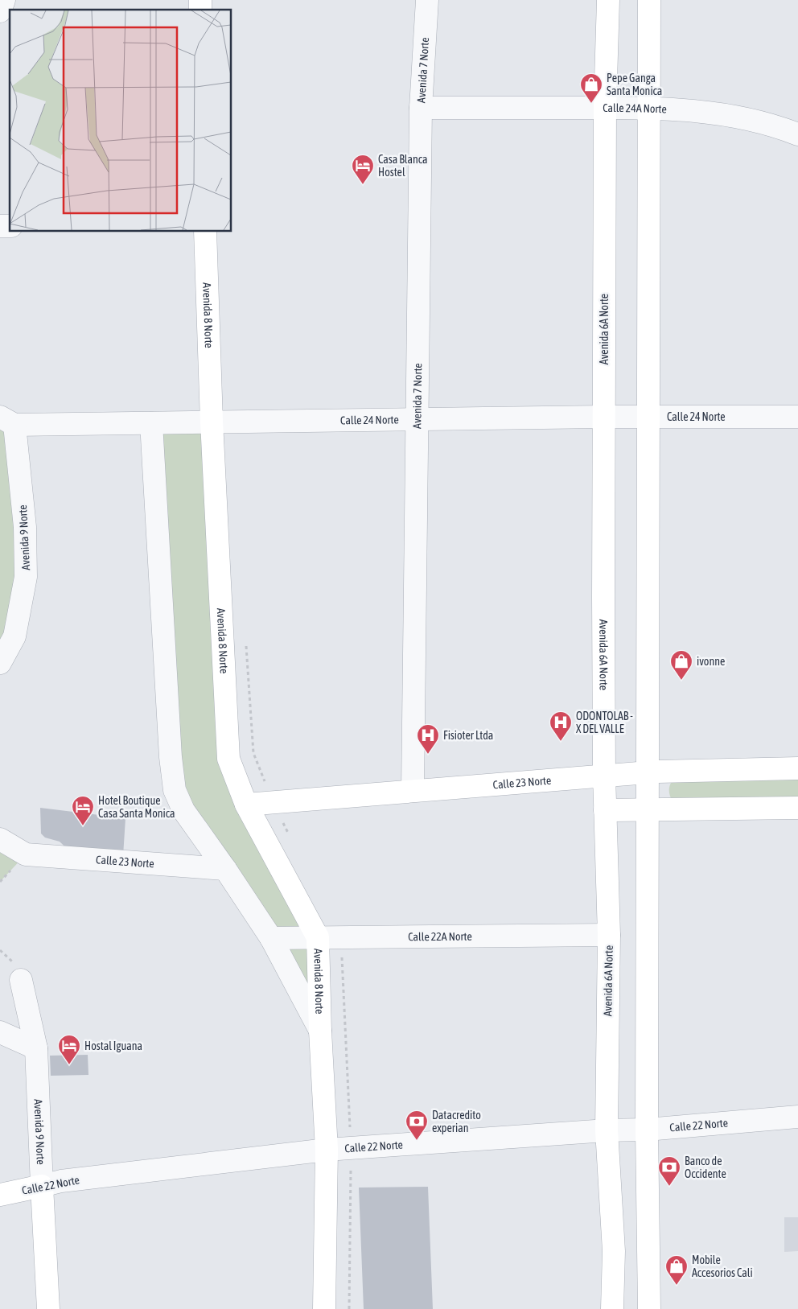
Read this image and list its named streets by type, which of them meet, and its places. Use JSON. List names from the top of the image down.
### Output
{
  "streets": {
    "street": [
      "Avenida 7 Norte",
      "Calle 24A Norte",
      "Avenida 8 Norte",
      "Avenida 6A Norte",
      "Calle 24 Norte",
      "Avenida 9 Norte",
      "Calle 23 Norte",
      "Calle 22A Norte",
      "Calle 22 Norte"
    ]
  },
  "crossings": [
    ["Avenida 7 Norte", "Calle 24A Norte"],
    ["Avenida 7 Norte", "Calle 24 Norte"],
    ["Avenida 7 Norte", "Calle 23 Norte"],
    ["Calle 24A Norte", "Avenida 6A Norte"],
    ["Avenida 8 Norte", "Calle 24 Norte"],
    ["Avenida 8 Norte", "Calle 23 Norte"],
    ["Avenida 8 Norte", "Calle 22A Norte"],
    ["Avenida 8 Norte", "Calle 22 Norte"],
    ["Avenida 6A Norte", "Calle 24 Norte"],
    ["Avenida 6A Norte", "Calle 23 Norte"],
    ["Avenida 6A Norte", "Calle 22A Norte"],
    ["Avenida 6A Norte", "Calle 22 Norte"],
    ["Calle 24 Norte", "Avenida 9 Norte"],
    ["Avenida 9 Norte", "Calle 22 Norte"]
  ],
  "places": {
    "shop": ["Pepe Ganga Santa Monica", "ivonne", "Mobile Accesorios Cali"],
    "hotel": ["Casa Blanca Hostel", "Hotel Boutique Casa Santa Monica", "Hostal Iguana"],
    "hospital": ["ODONTOLAB - X DEL VALLE", "Fisioter Ltda"],
    "bank": ["Datacredito experian", "Banco de Occidente"]
  }
}
